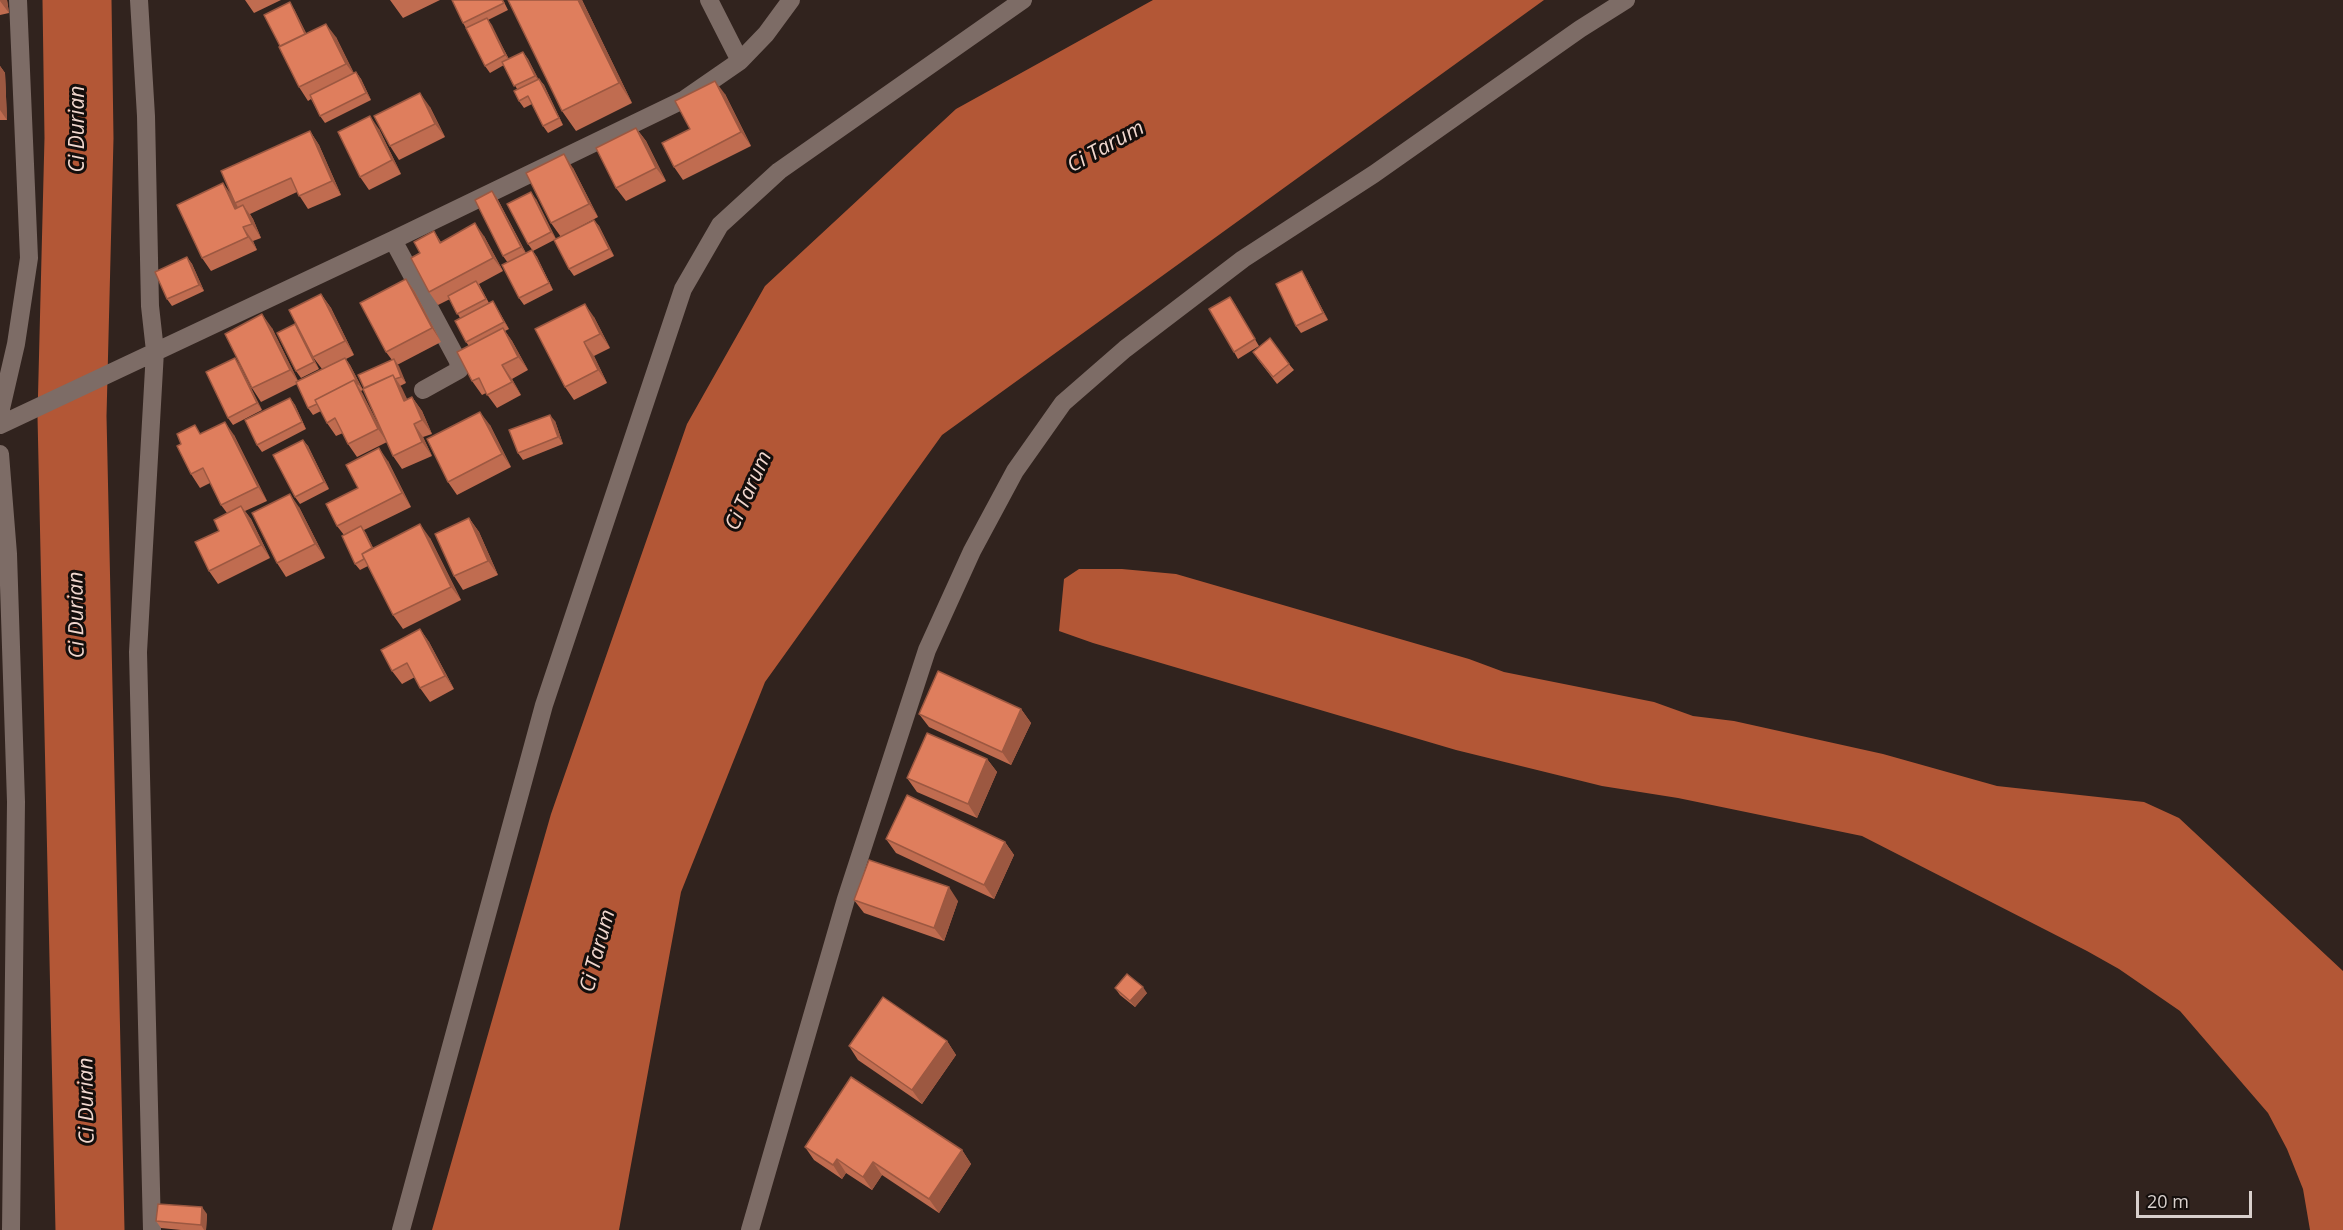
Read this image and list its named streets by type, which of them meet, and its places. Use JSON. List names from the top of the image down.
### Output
{
  "water": ["Ci Durian", "Ci Tarum"],
  "scale_bar": "20 m"
}
